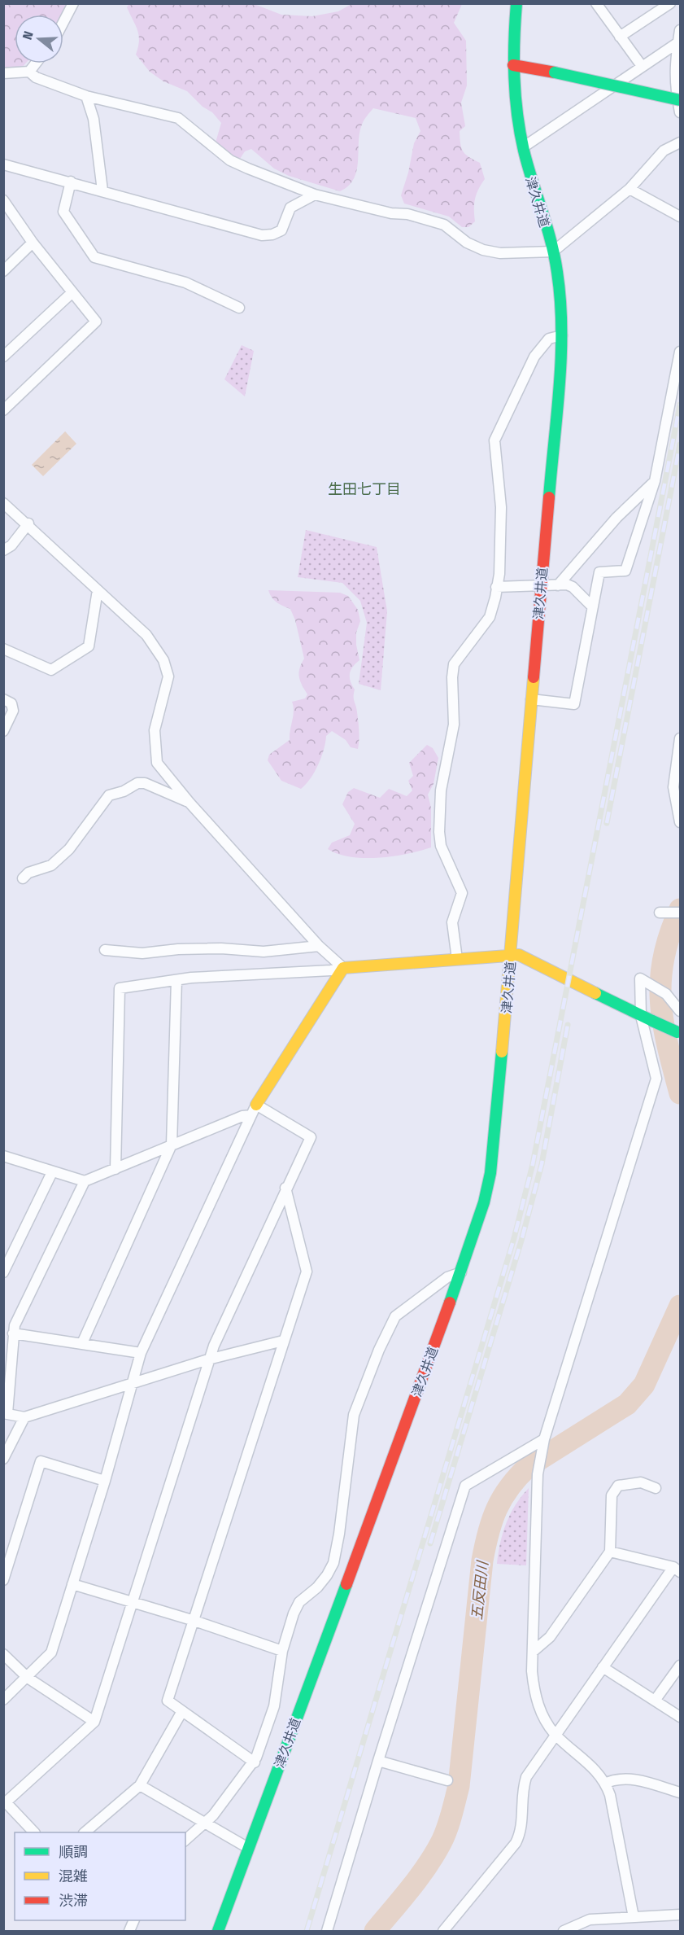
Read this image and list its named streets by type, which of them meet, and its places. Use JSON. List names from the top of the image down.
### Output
{
  "streets": {
    "main road": ["津久井道"]
  },
  "districts": ["生田七丁目"],
  "water": ["五反田川"],
  "legend": ["順調", "混雑", "渋滞"],
  "north": "left"
}
